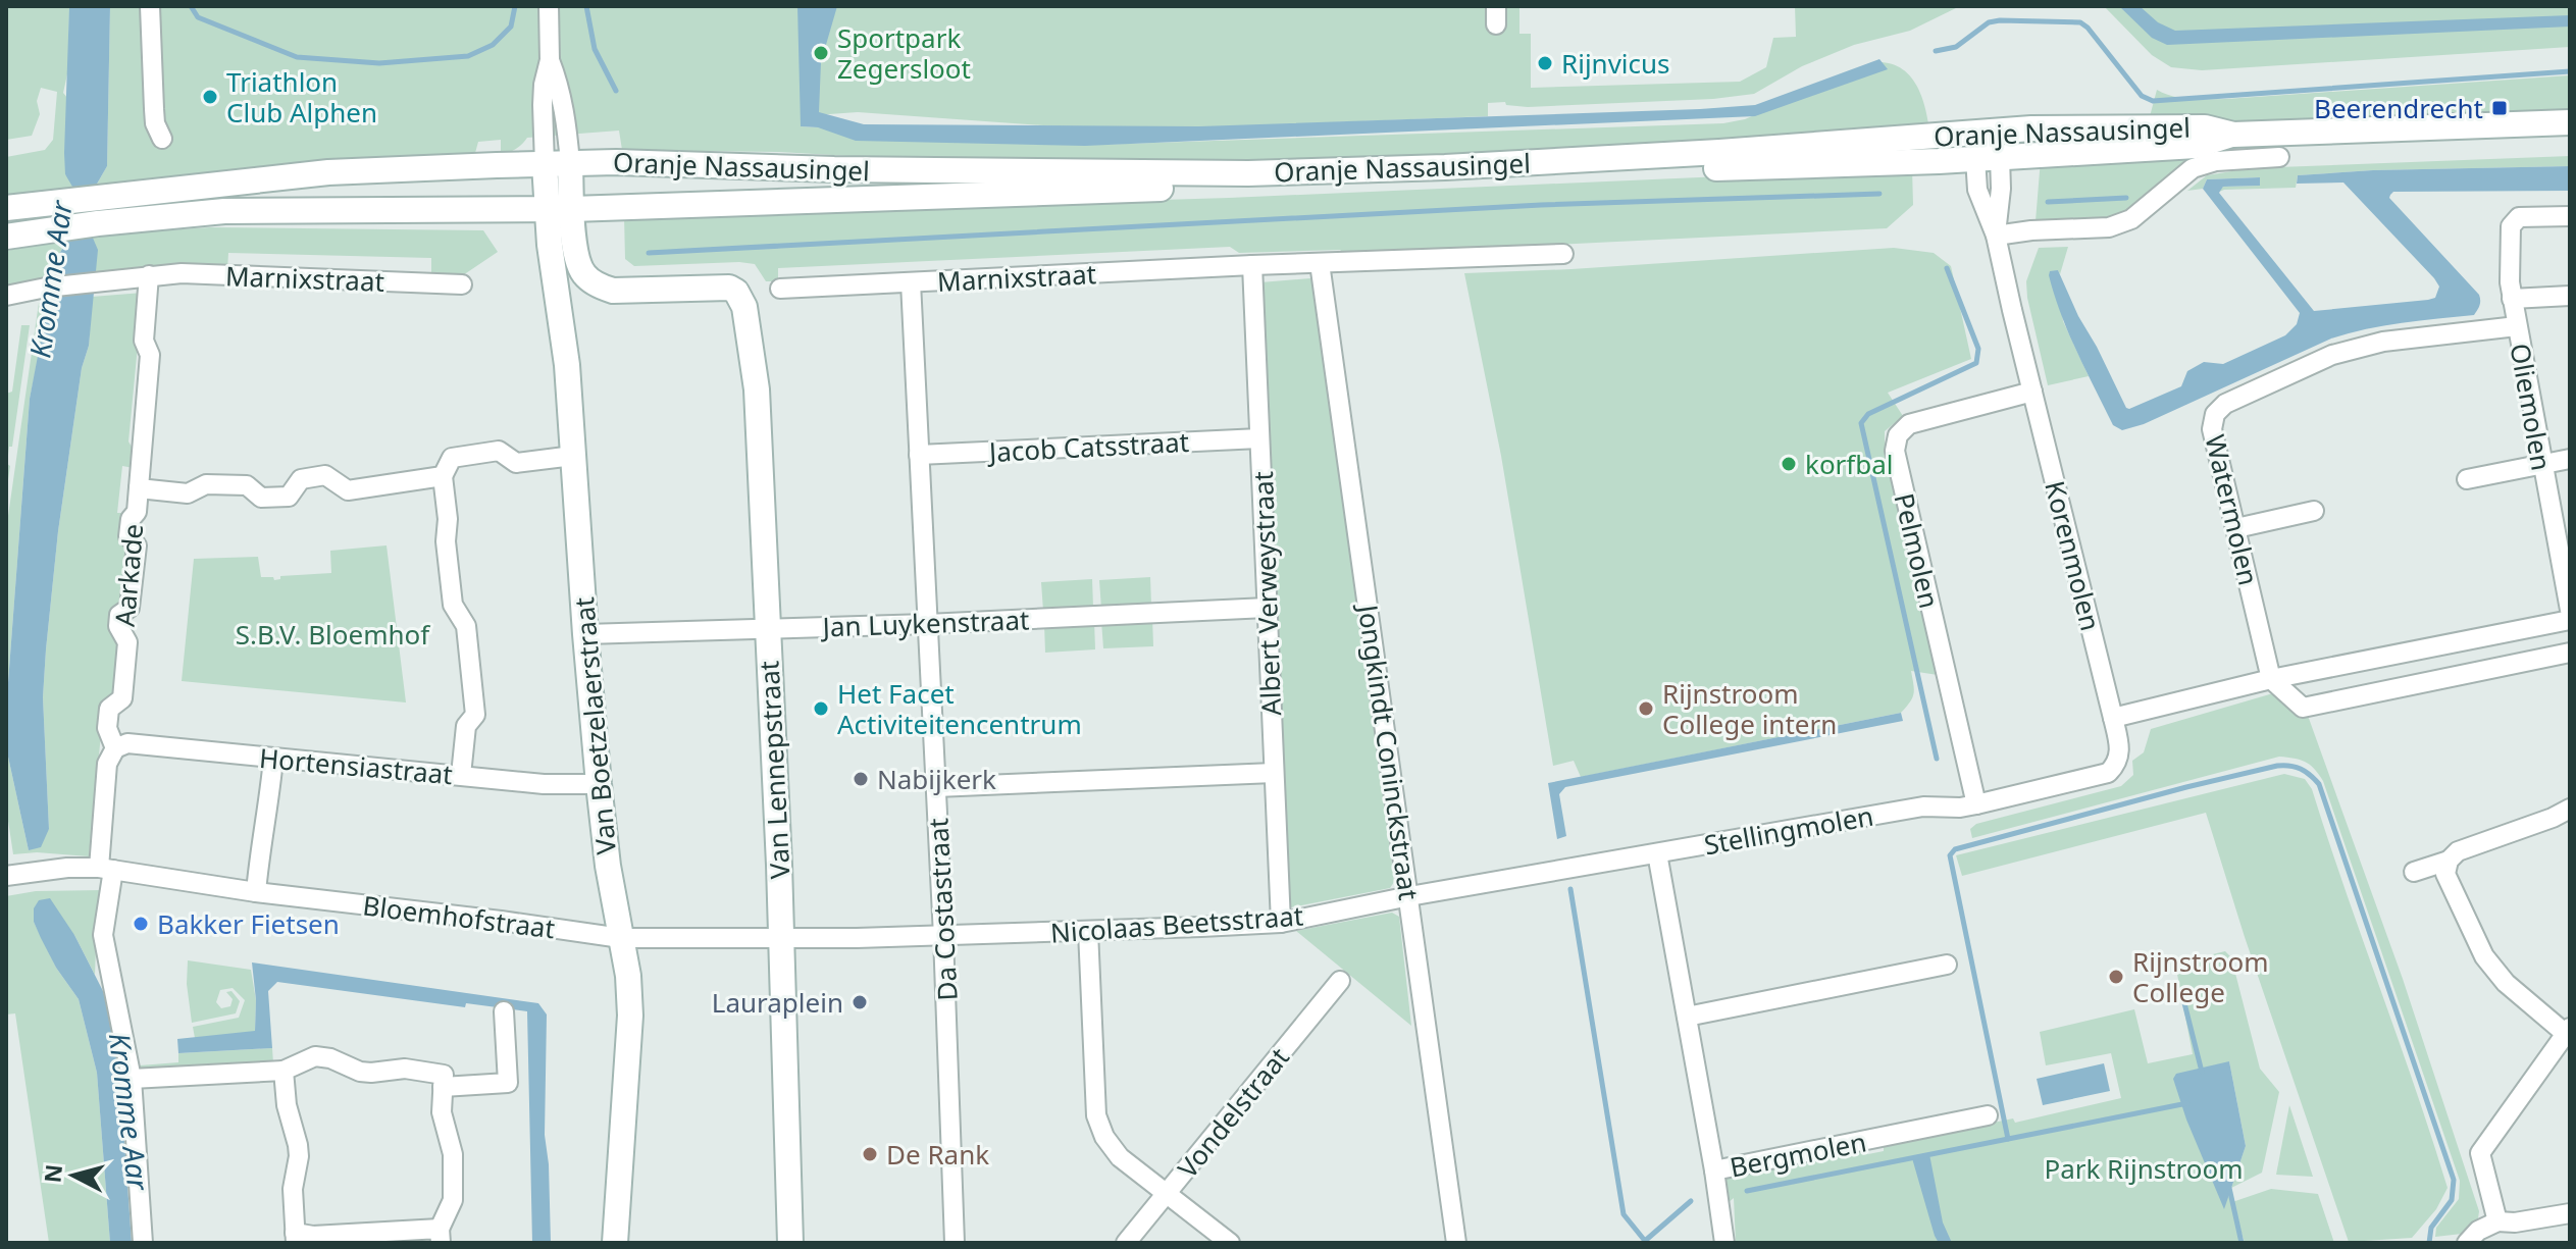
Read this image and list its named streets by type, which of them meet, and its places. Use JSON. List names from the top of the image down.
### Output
{
  "streets": {
    "main road": ["Oranje Nassausingel", "Van Boetzelaerstraat", "Van Lennepstraat"],
    "street": [
      "Marnixstraat",
      "Oliemolen",
      "Jacob Catsstraat",
      "Watermolen",
      "Pelmolen",
      "Korenmolen",
      "Aarkade",
      "Albert Verweystraat",
      "Jan Luykenstraat",
      "Jongkindt Coninckstraat",
      "Hortensiastraat",
      "Stellingmolen",
      "Da Costastraat",
      "Bloemhofstraat",
      "Nicolaas Beetsstraat",
      "Vondelstraat",
      "Bergmolen"
    ]
  },
  "crossings": [
    ["Oranje Nassausingel", "Korenmolen"],
    ["Oranje Nassausingel", "Van Boetzelaerstraat"],
    ["Marnixstraat", "Aarkade"],
    ["Marnixstraat", "Albert Verweystraat"],
    ["Marnixstraat", "Jongkindt Coninckstraat"],
    ["Marnixstraat", "Da Costastraat"],
    ["Oliemolen", "Watermolen"],
    ["Jacob Catsstraat", "Albert Verweystraat"],
    ["Jacob Catsstraat", "Da Costastraat"],
    ["Pelmolen", "Korenmolen"],
    ["Pelmolen", "Stellingmolen"],
    ["Korenmolen", "Stellingmolen"],
    ["Aarkade", "Hortensiastraat"],
    ["Aarkade", "Bloemhofstraat"],
    ["Albert Verweystraat", "Jan Luykenstraat"],
    ["Albert Verweystraat", "Nicolaas Beetsstraat"],
    ["Jan Luykenstraat", "Van Boetzelaerstraat"],
    ["Jan Luykenstraat", "Van Lennepstraat"],
    ["Jan Luykenstraat", "Da Costastraat"],
    ["Van Boetzelaerstraat", "Hortensiastraat"],
    ["Van Boetzelaerstraat", "Bloemhofstraat"],
    ["Jongkindt Coninckstraat", "Stellingmolen"],
    ["Jongkindt Coninckstraat", "Nicolaas Beetsstraat"],
    ["Stellingmolen", "Nicolaas Beetsstraat"],
    ["Stellingmolen", "Bergmolen"],
    ["Da Costastraat", "Nicolaas Beetsstraat"]
  ],
  "water": ["Kromme Aar"],
  "parks": ["S.B.V. Bloemhof", "Park Rijnstroom"],
  "places": {
    "other": [
      "Sportpark Zegersloot",
      "Rijnvicus",
      "Triathlon Club Alphen",
      "korfbal",
      "Het Facet Activiteitencentrum",
      "Rijnstroom College intern",
      "Nabijkerk",
      "Bakker Fietsen",
      "Rijnstroom College",
      "Lauraplein",
      "De Rank"
    ],
    "transit": ["Beerendrecht"]
  },
  "north": "left"
}
